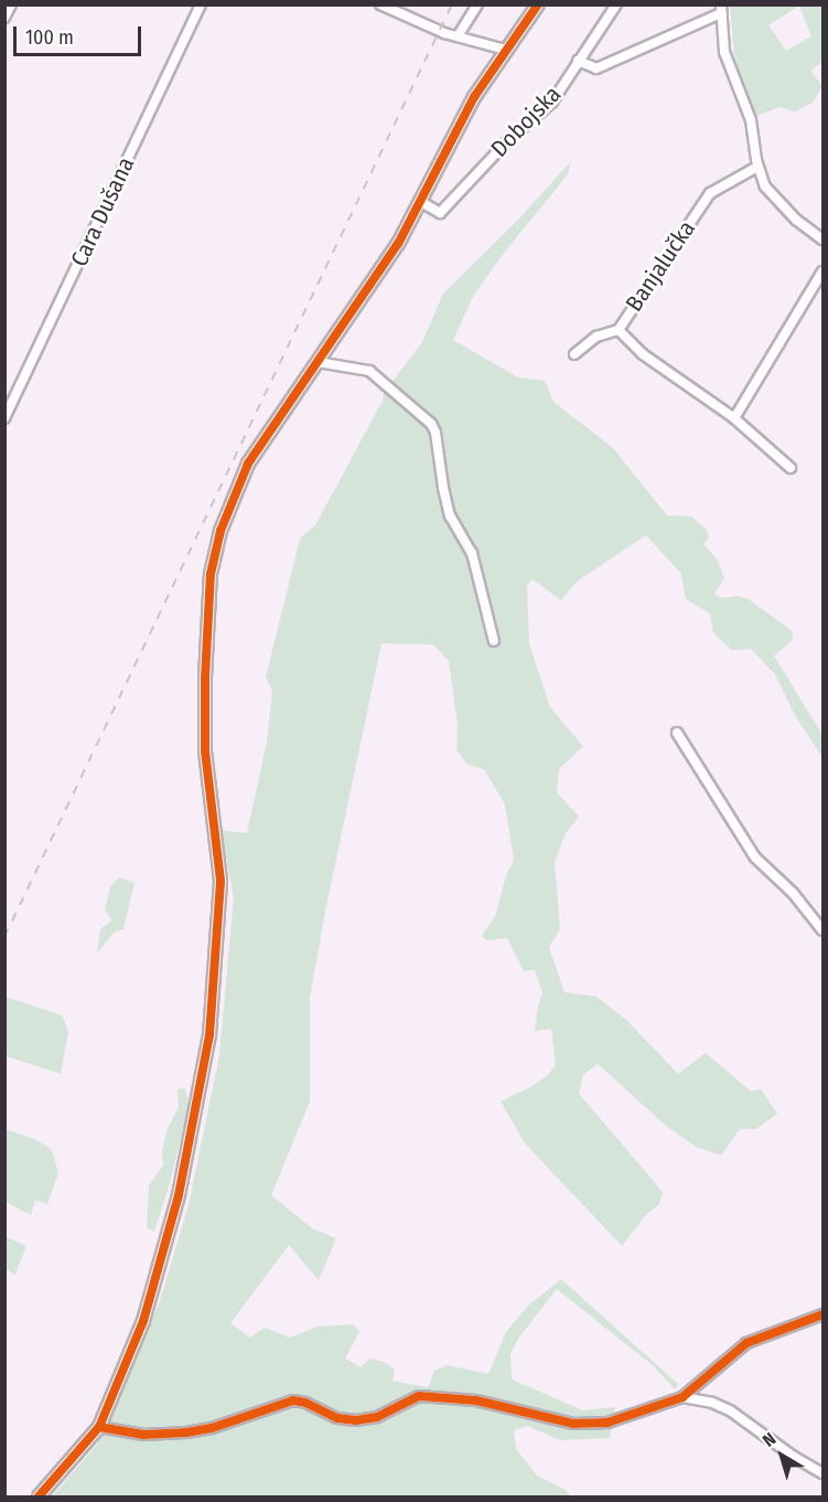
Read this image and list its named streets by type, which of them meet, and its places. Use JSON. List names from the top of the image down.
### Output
{
  "streets": {
    "street": ["Dobojska", "Cara Dušana", "Banjalučka"]
  },
  "scale_bar": "100 m",
  "north": "top left"
}
